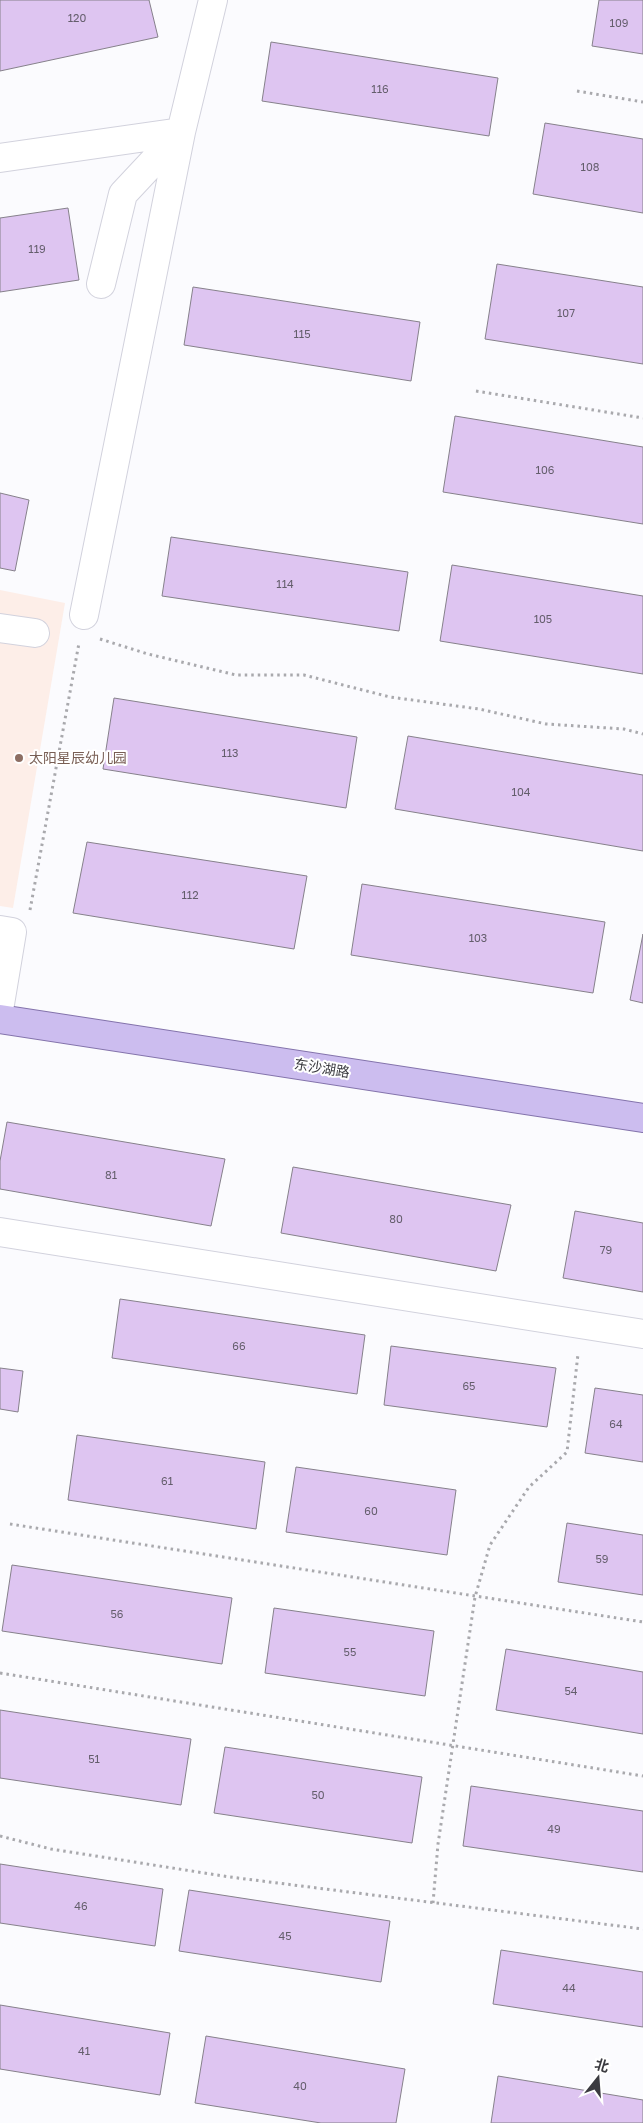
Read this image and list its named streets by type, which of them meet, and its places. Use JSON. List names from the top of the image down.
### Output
{
  "streets": {
    "main road": ["东沙湖路"]
  },
  "places": ["太阳星辰幼儿园"],
  "house_numbers": [
    "120",
    "109",
    "116",
    "108",
    "119",
    "107",
    "115",
    "106",
    "114",
    "105",
    "113",
    "104",
    "112",
    "103",
    "81",
    "80",
    "79",
    "66",
    "65",
    "64",
    "61",
    "60",
    "59",
    "56",
    "55",
    "54",
    "51",
    "50",
    "49",
    "46",
    "45",
    "44",
    "41",
    "40"
  ],
  "north": "top"
}
